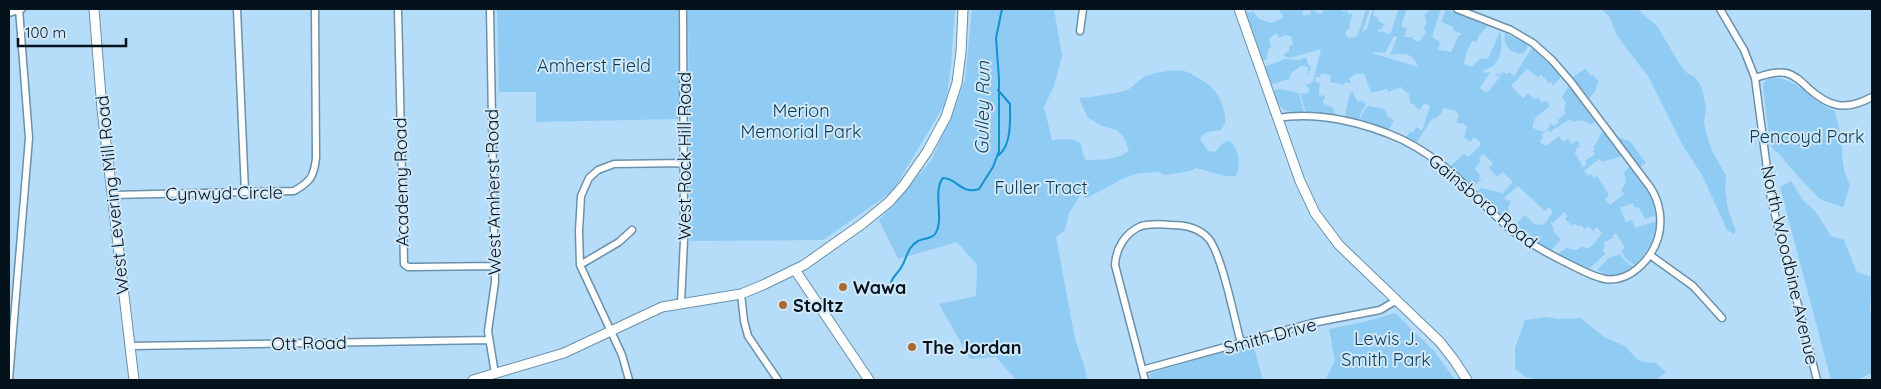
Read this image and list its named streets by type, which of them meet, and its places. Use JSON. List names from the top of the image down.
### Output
{
  "streets": {
    "street": [
      "West Rock Hill Road",
      "Academy Road",
      "West Amherst Road",
      "Cynwyd Circle",
      "West Levering Mill Road",
      "Gainsboro Road",
      "North Woodbine Avenue",
      "Smith Drive",
      "Ott Road"
    ]
  },
  "crossings": [
    ["Academy Road", "West Amherst Road"],
    ["West Amherst Road", "Ott Road"],
    ["Cynwyd Circle", "West Levering Mill Road"],
    ["West Levering Mill Road", "Ott Road"]
  ],
  "water": ["Gulley Run"],
  "parks": [
    "Amherst Field",
    "Merion Memorial Park",
    "Pencoyd Park",
    "Fuller Tract",
    "Lewis J. Smith Park"
  ],
  "places": ["Wawa", "Stoltz", "The Jordan"],
  "scale_bar": "100 m"
}
